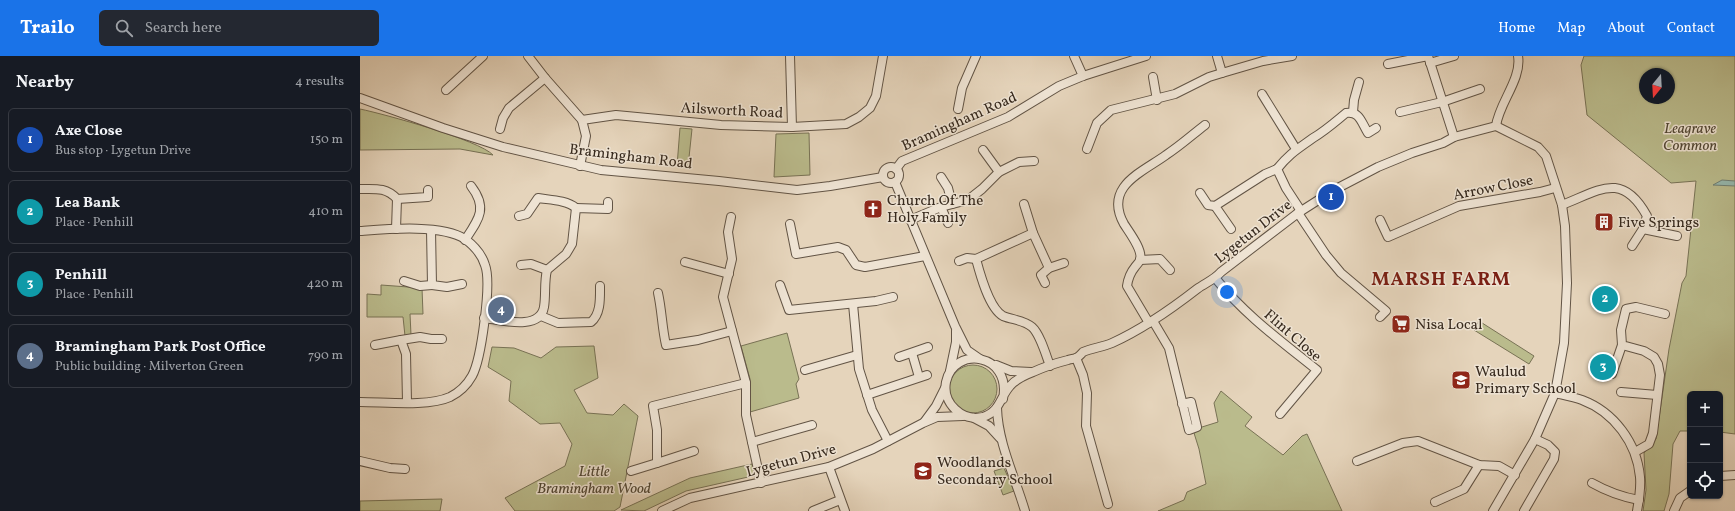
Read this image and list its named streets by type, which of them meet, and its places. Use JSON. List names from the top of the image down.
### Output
{
  "streets": {
    "street": [
      "Ailsworth Road",
      "Bramingham Road",
      "Arrow Close",
      "Lygetun Drive",
      "Flint Close"
    ]
  },
  "crossings": [
    ["Bramingham Road", "Lygetun Drive"],
    ["Lygetun Drive", "Flint Close"]
  ],
  "districts": ["MARSH FARM"],
  "parks": ["Leagrave Common", "Little Bramingham Wood"],
  "places": {
    "church": ["Church Of The Holy Family"],
    "building": ["Five Springs"],
    "supermarket": ["Nisa Local"],
    "school or university": ["Waulud Primary School", "Woodlands Secondary School"]
  },
  "north": "bottom",
  "page": {
    "header": "Trailo",
    "search": "Search here",
    "nav": [
      "Home",
      "Map",
      "About",
      "Contact"
    ],
    "heading": ["Nearby", "4 results"],
    "list": [
      {
        "mark": "1",
        "name": "Axe Close",
        "note": "Bus stop · Lygetun Drive",
        "value": "150 m"
      },
      {
        "mark": "2",
        "name": "Lea Bank",
        "note": "Place · Penhill",
        "value": "410 m"
      },
      {
        "mark": "3",
        "name": "Penhill",
        "note": "Place · Penhill",
        "value": "420 m"
      },
      {
        "mark": "4",
        "name": "Bramingham Park Post Office",
        "note": "Public building · Milverton Green",
        "value": "790 m"
      }
    ],
    "pins": [
      "1",
      "2",
      "4",
      "3"
    ],
    "map_buttons": ["+", "−"]
  }
}
